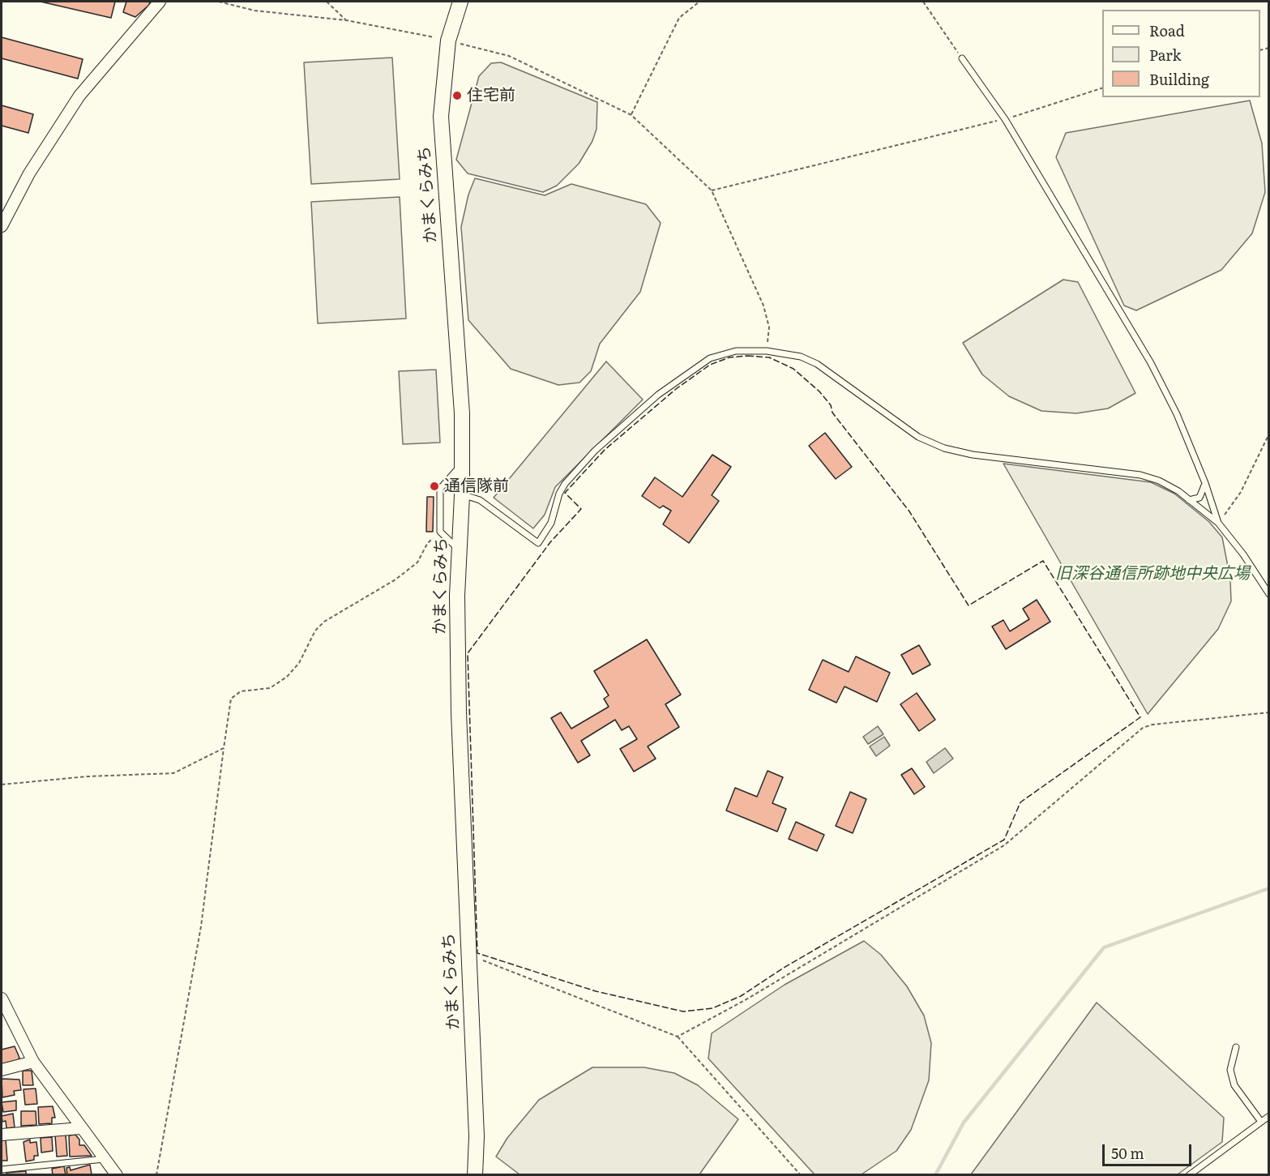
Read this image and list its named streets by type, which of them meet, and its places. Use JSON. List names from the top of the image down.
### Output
{
  "streets": {
    "main road": ["かまくらみち"]
  },
  "parks": ["旧深谷通信所跡地中央広場"],
  "places": ["住宅前", "通信隊前"],
  "legend": ["Road", "Park", "Building"],
  "scale_bar": "50 m"
}
